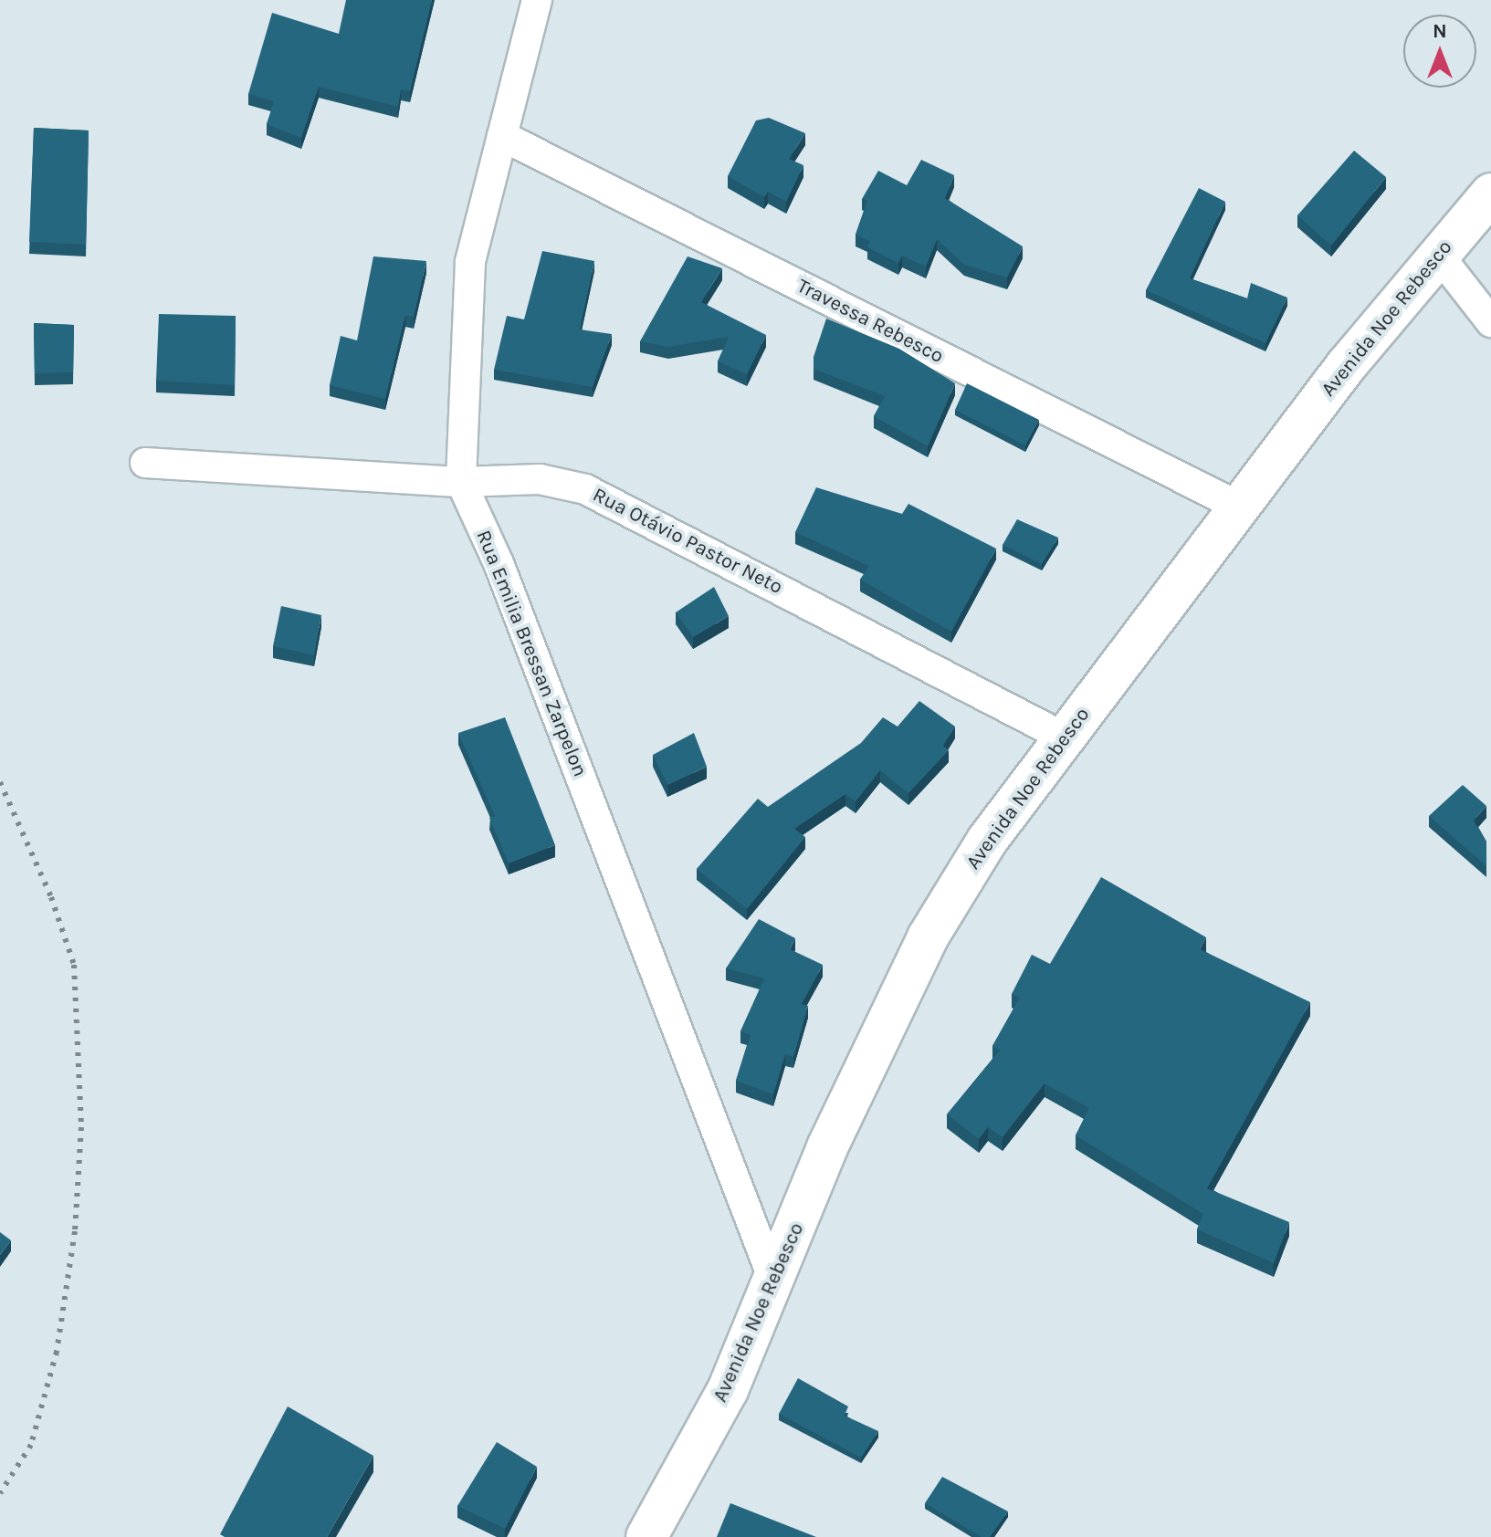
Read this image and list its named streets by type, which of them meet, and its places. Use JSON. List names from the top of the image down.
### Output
{
  "streets": {
    "main road": ["Avenida Noe Rebesco"],
    "street": ["Travessa Rebesco", "Rua Otávio Pastor Neto", "Rua Emilia Bressan Zarpelon"]
  },
  "crossings": [
    ["Avenida Noe Rebesco", "Travessa Rebesco"],
    ["Avenida Noe Rebesco", "Rua Otávio Pastor Neto"],
    ["Avenida Noe Rebesco", "Rua Emilia Bressan Zarpelon"],
    ["Travessa Rebesco", "Rua Emilia Bressan Zarpelon"],
    ["Rua Otávio Pastor Neto", "Rua Emilia Bressan Zarpelon"]
  ],
  "north": "top"
}
